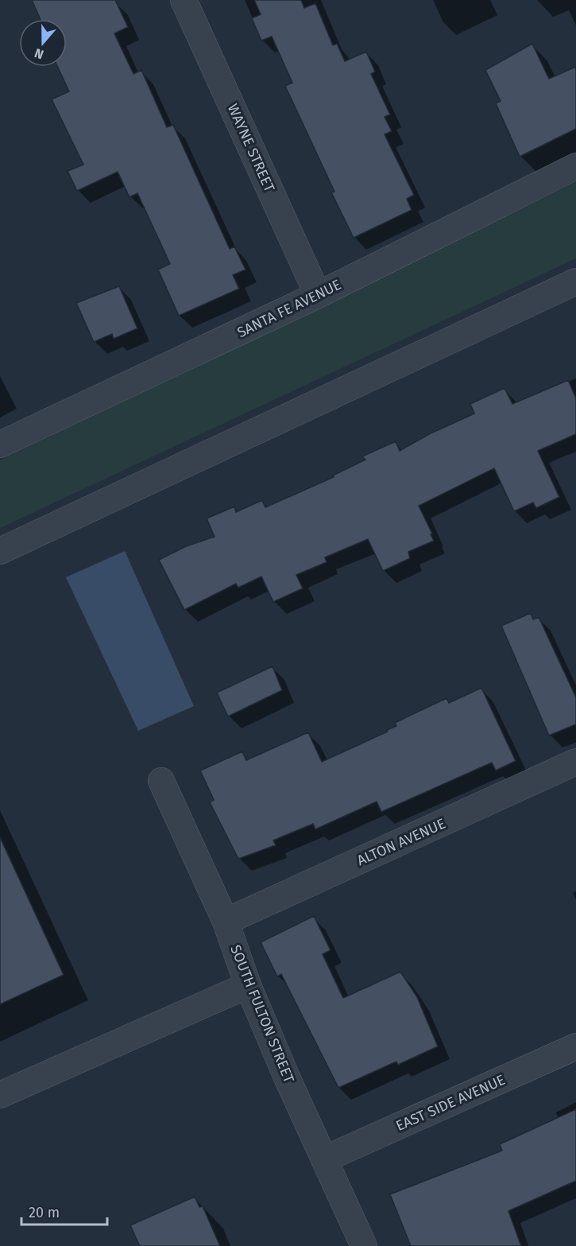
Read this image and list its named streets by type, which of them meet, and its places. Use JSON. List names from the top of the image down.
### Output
{
  "streets": {
    "street": [
      "WAYNE STREET",
      "SANTA FE AVENUE",
      "ALTON AVENUE",
      "SOUTH FULTON STREET",
      "EAST SIDE AVENUE"
    ]
  },
  "crossings": [
    ["WAYNE STREET", "SANTA FE AVENUE"],
    ["ALTON AVENUE", "SOUTH FULTON STREET"],
    ["SOUTH FULTON STREET", "EAST SIDE AVENUE"]
  ],
  "scale_bar": "20 m",
  "north": "bottom"
}
